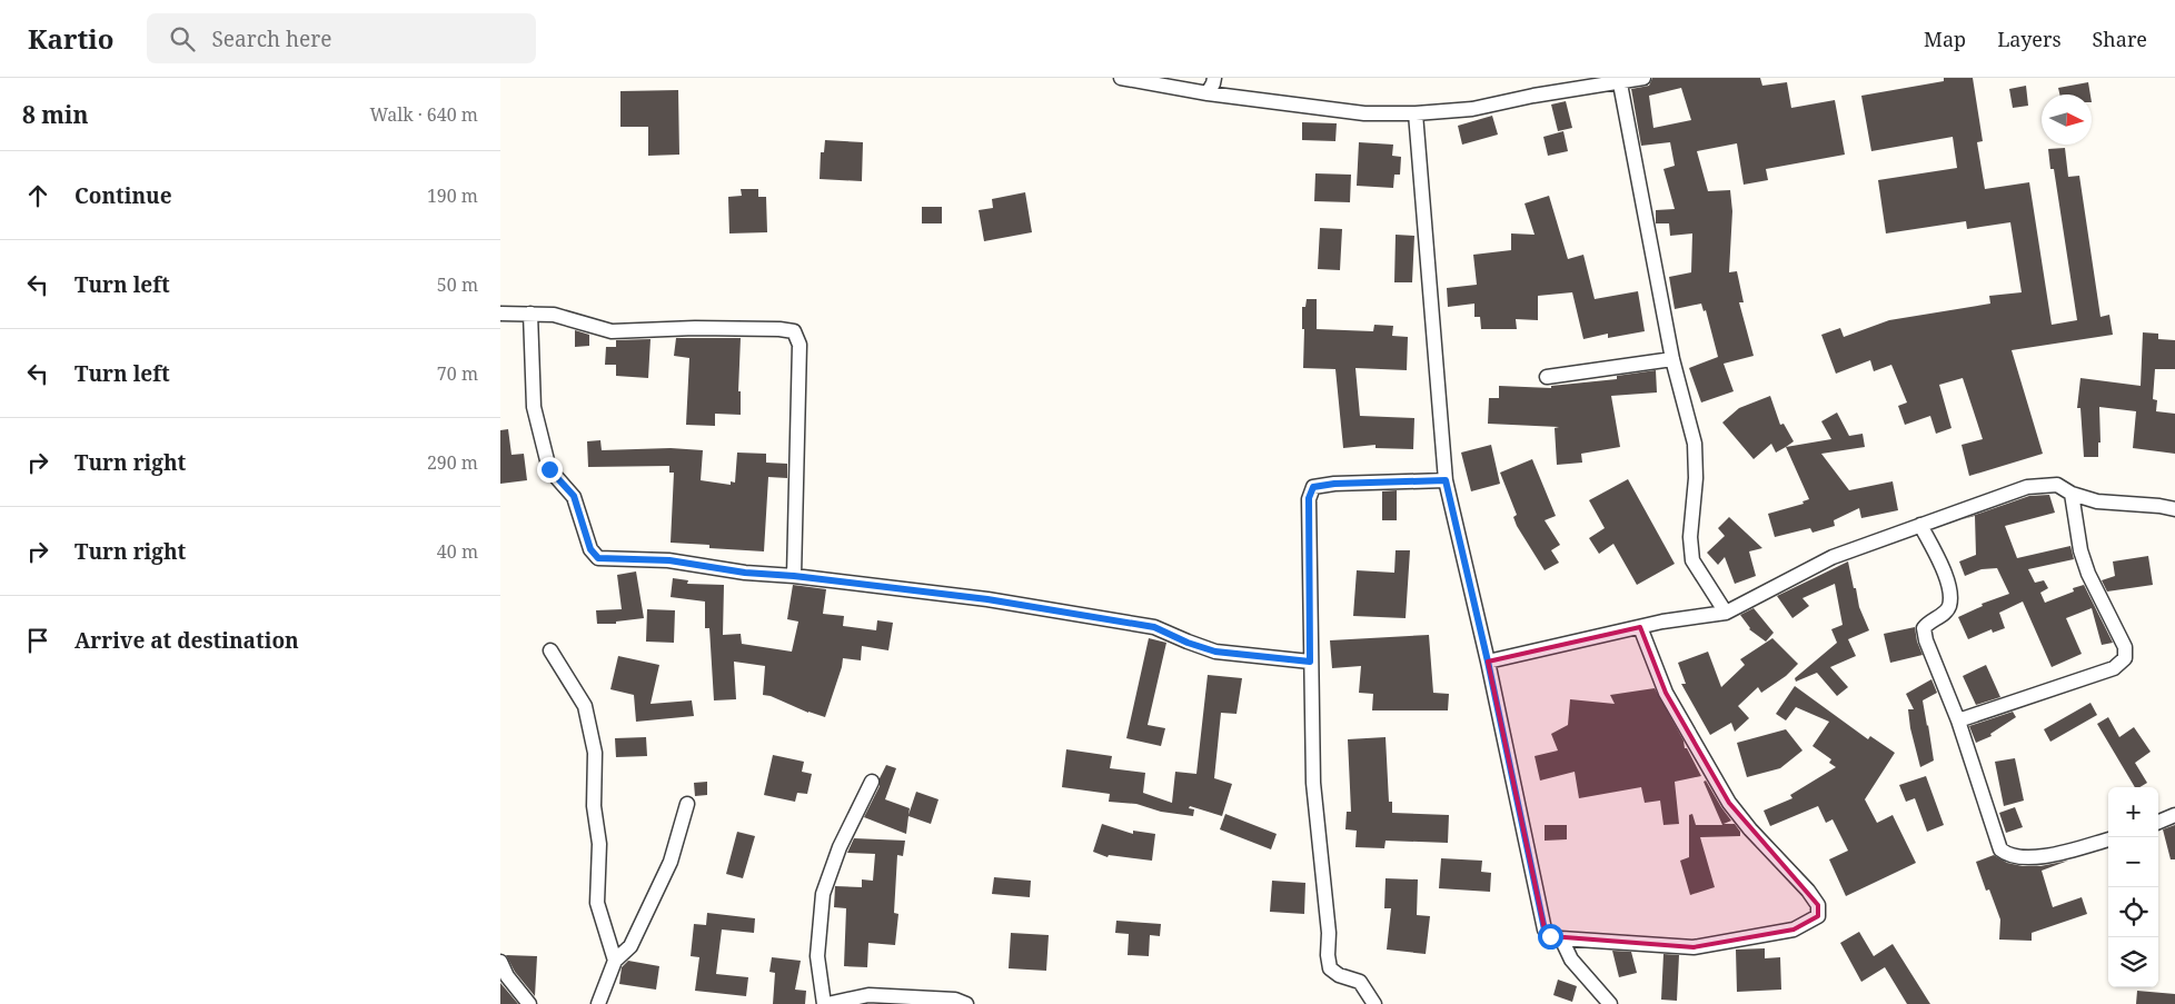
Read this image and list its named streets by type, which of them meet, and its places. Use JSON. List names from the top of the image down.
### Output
{
  "north": "right",
  "page": {
    "header": "Kartio",
    "search": "Search here",
    "nav": ["Map", "Layers", "Share"],
    "heading": ["8 min", "Walk · 640 m"],
    "list": [
      ["Continue", "190 m"],
      ["Turn left", "50 m"],
      ["Turn left", "70 m"],
      ["Turn right", "290 m"],
      ["Turn right", "40 m"],
      "Arrive at destination"
    ],
    "map_buttons": ["+", "−"]
  }
}
